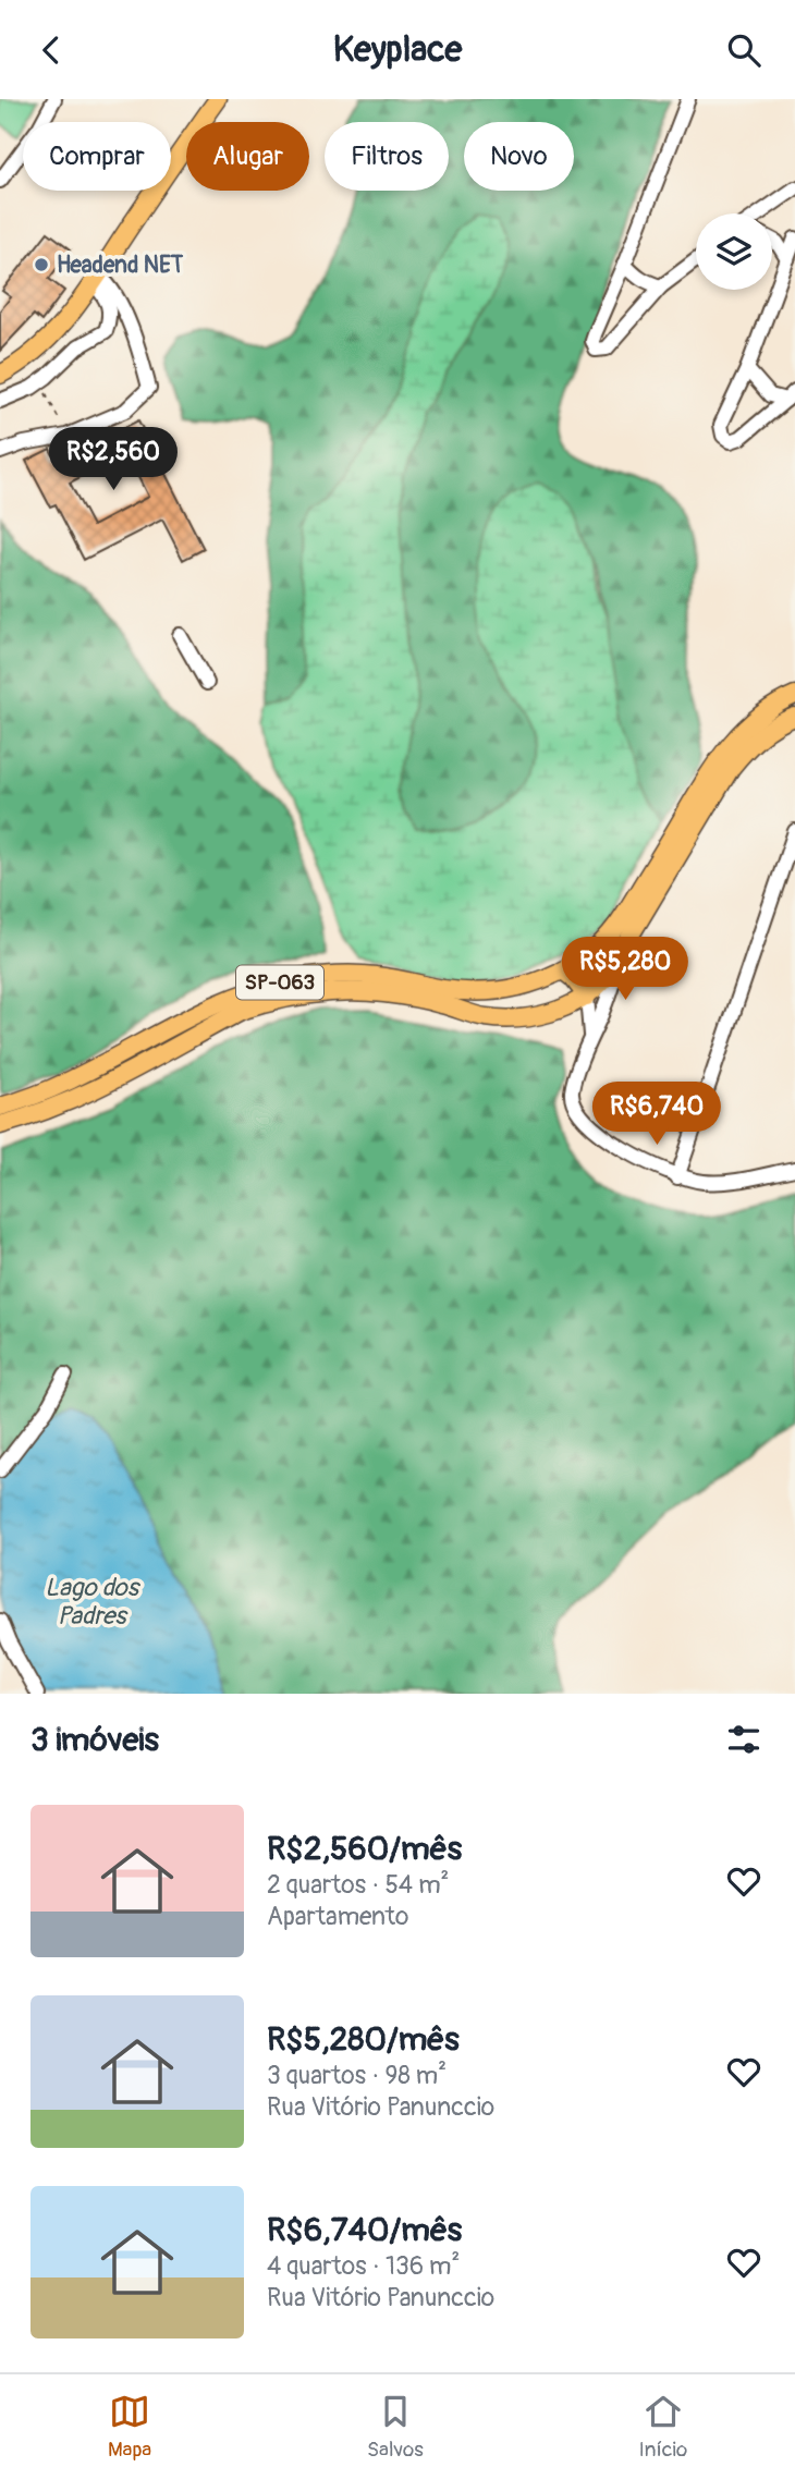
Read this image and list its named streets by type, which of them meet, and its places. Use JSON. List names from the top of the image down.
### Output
{
  "streets": {
    "main road": ["SP-063"]
  },
  "water": ["Lago dos Padres"],
  "places": ["Headend NET"],
  "page": {
    "header": "Keyplace",
    "chip": [
      "Comprar",
      "Alugar",
      "Filtros",
      "Novo"
    ],
    "price": ["R$2,560", "R$5,280", "R$6,740"],
    "heading": "3 imóveis",
    "list": [
      {
        "name": "R$2,560/mês",
        "note": "2 quartos · 54 m² · Apartamento"
      },
      {
        "name": "R$5,280/mês",
        "note": "3 quartos · 98 m² · Rua Vitório Panunccio"
      },
      {
        "name": "R$6,740/mês",
        "note": "4 quartos · 136 m² · Rua Vitório Panunccio"
      }
    ],
    "tabs": ["Mapa", "Salvos", "Início"]
  }
}
